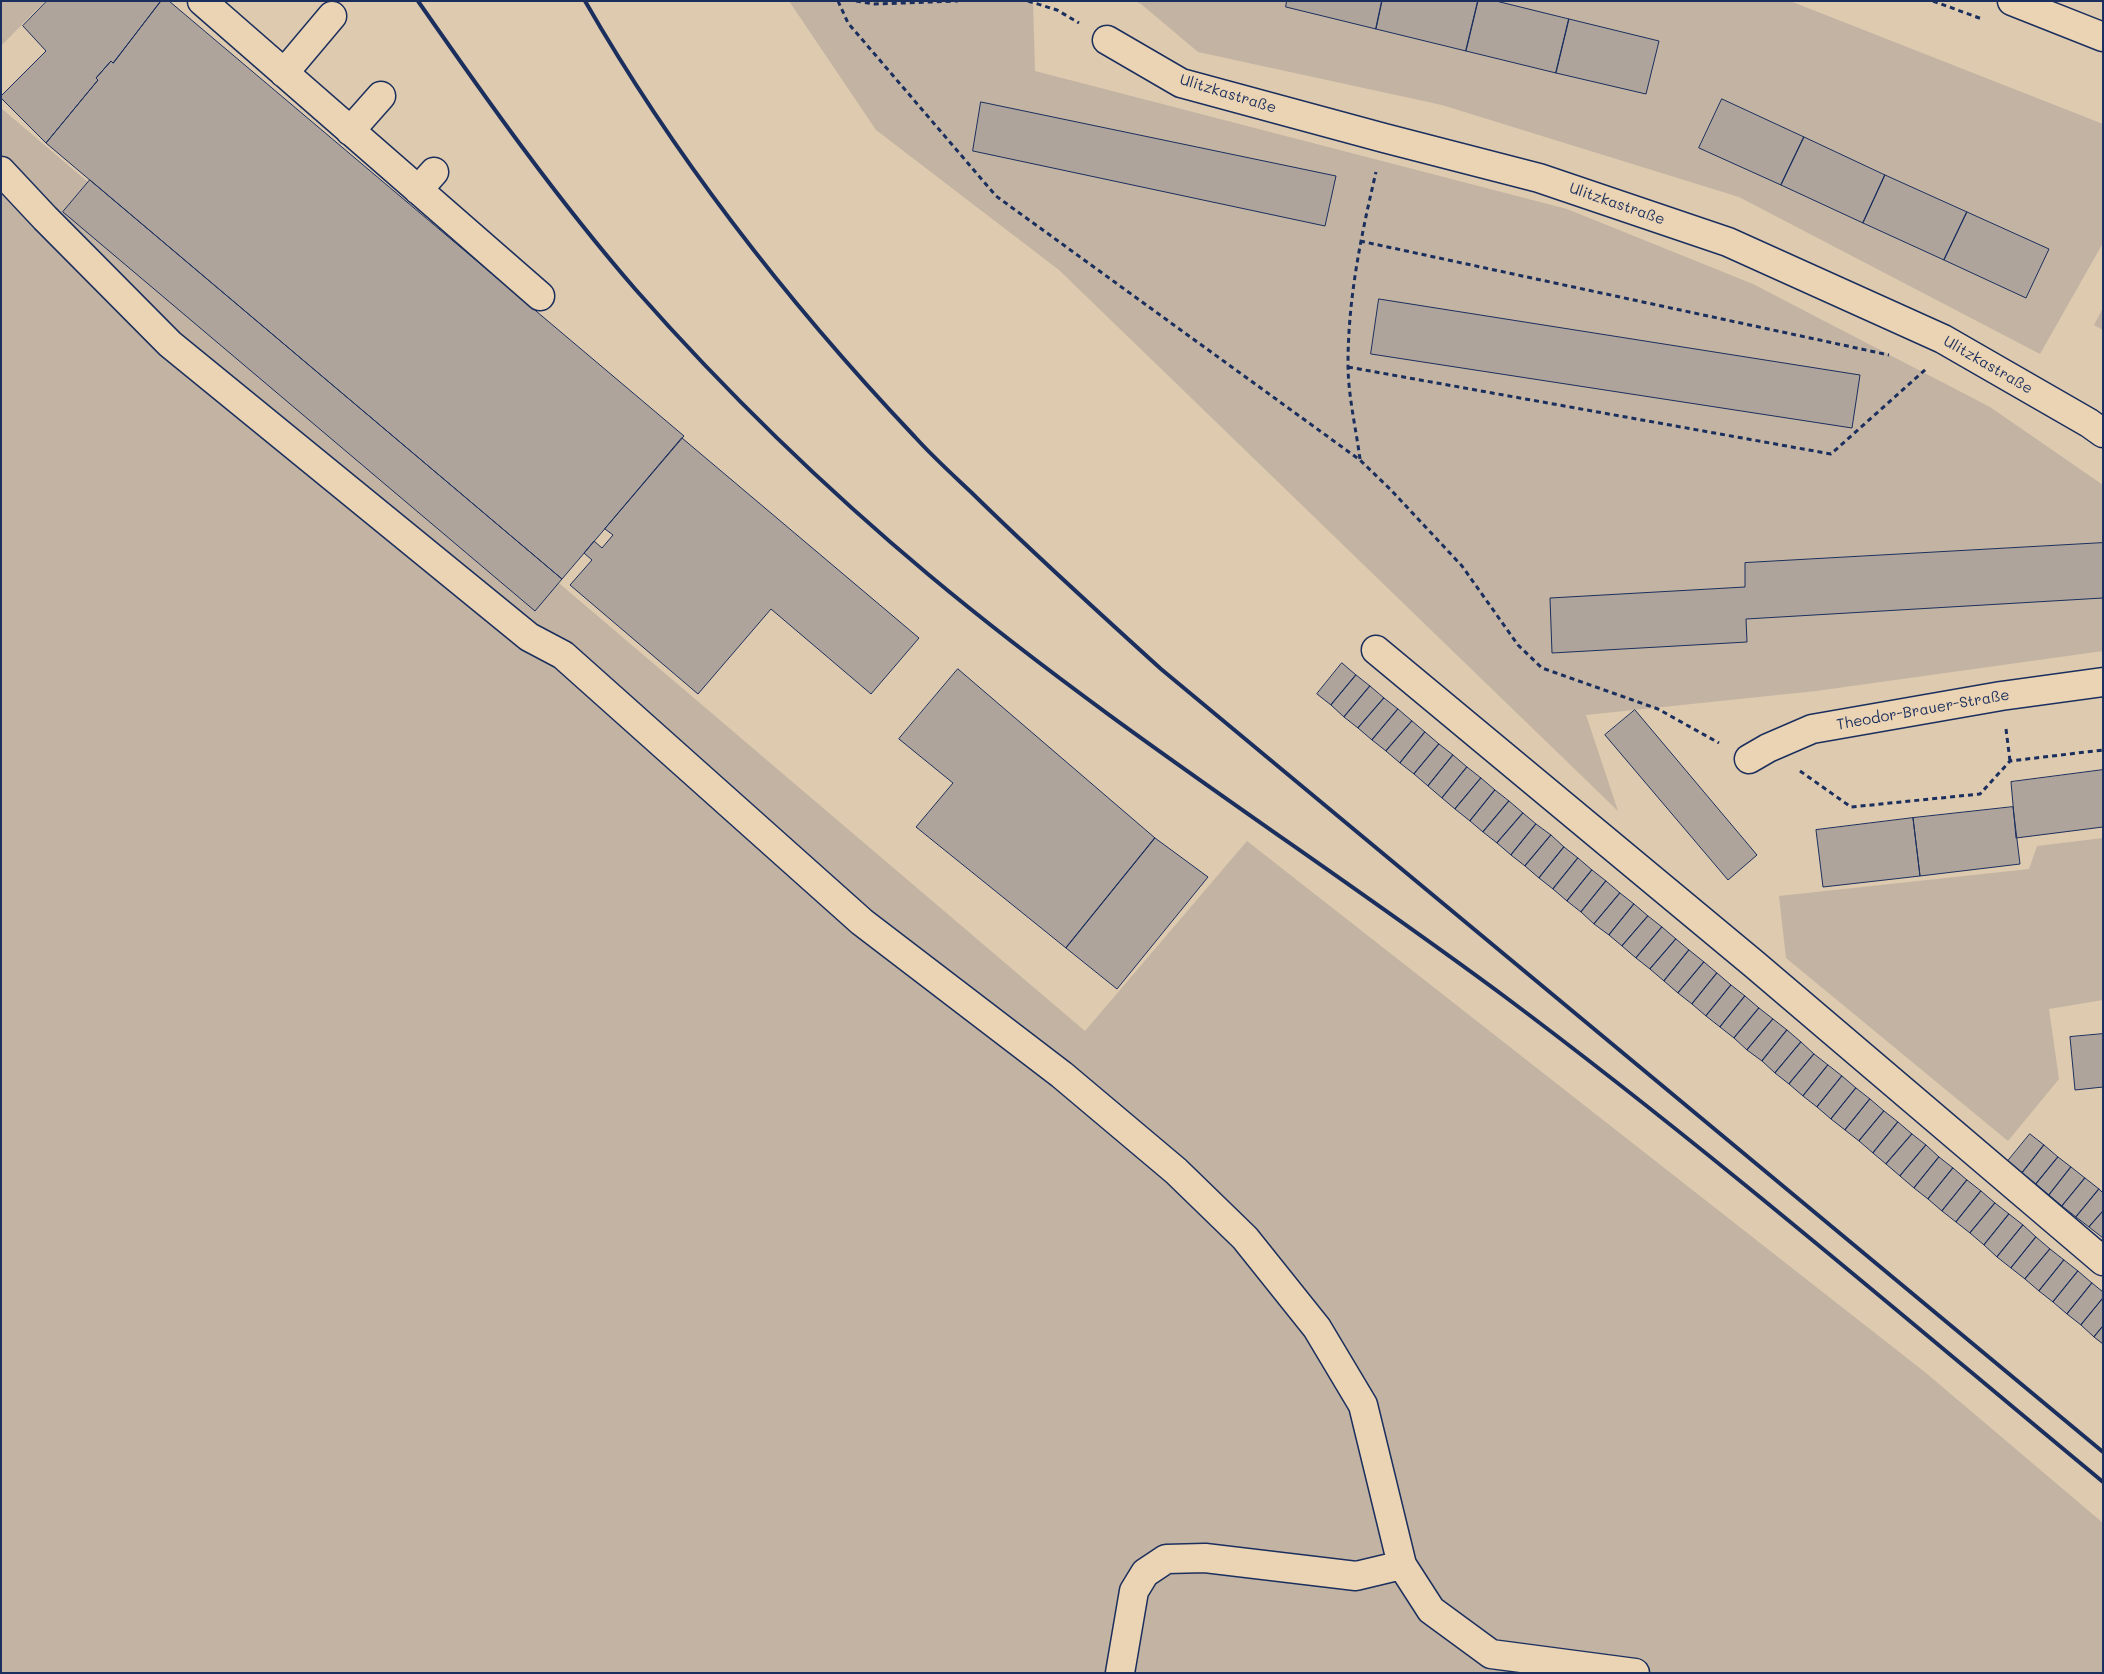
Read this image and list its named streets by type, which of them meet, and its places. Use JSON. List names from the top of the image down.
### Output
{
  "streets": {
    "street": ["Ulitzkastraße", "Theodor-Brauer-Straße"]
  }
}
